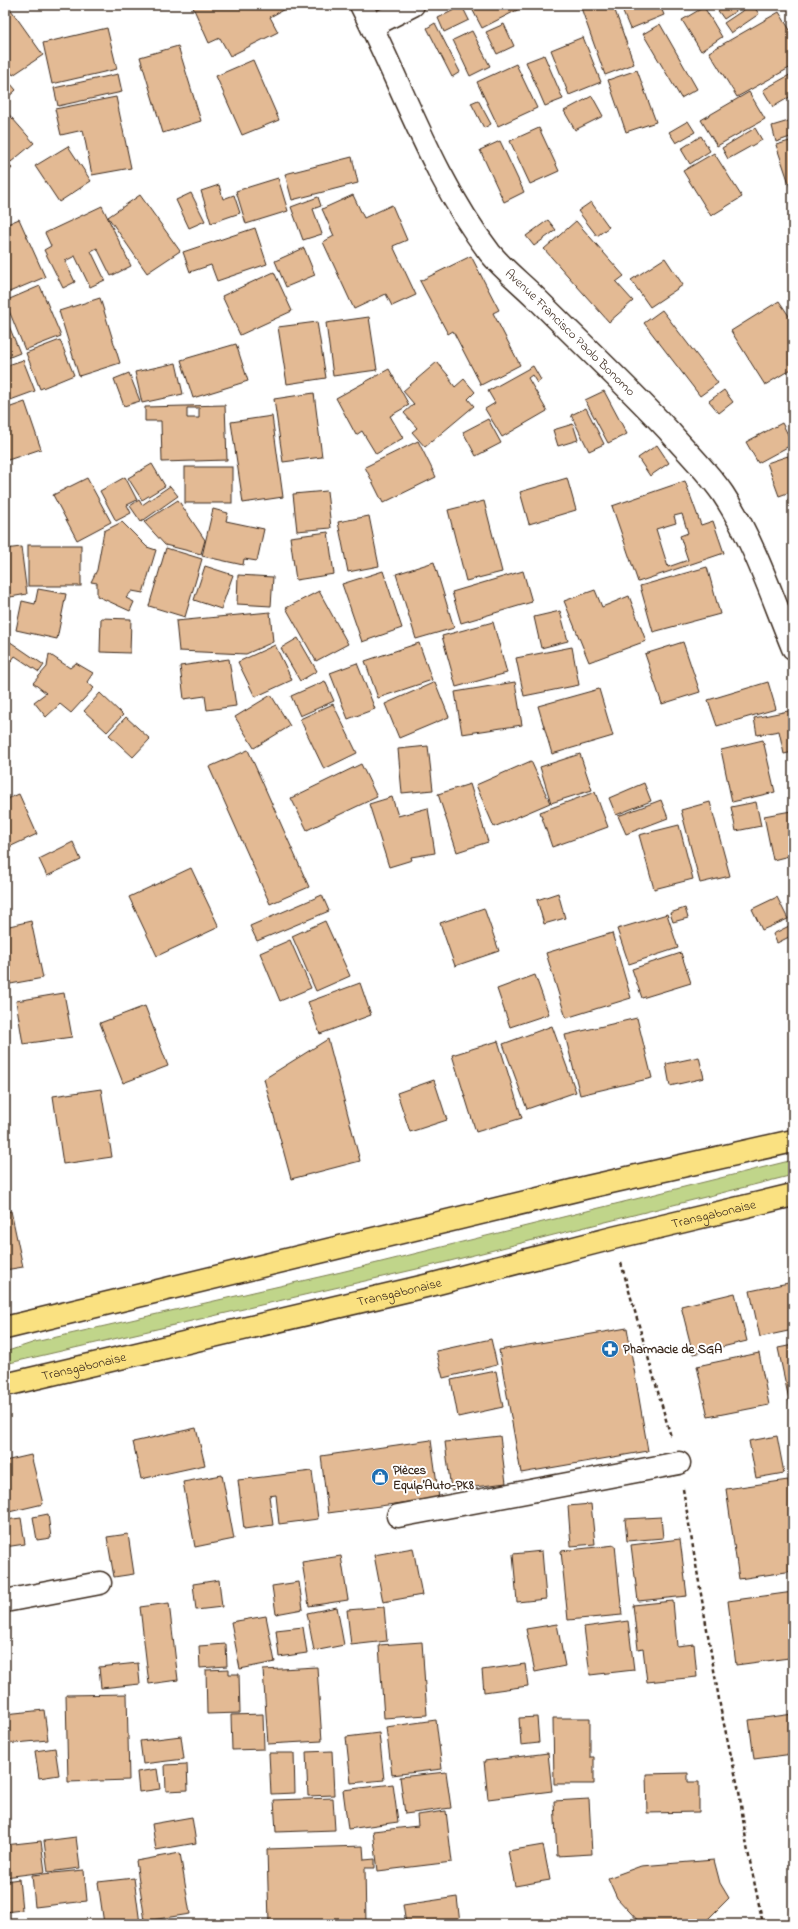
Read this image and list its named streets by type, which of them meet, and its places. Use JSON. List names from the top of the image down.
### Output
{
  "streets": {
    "highway": ["Transgabonaise"],
    "street": ["Avenue Francisco Paolo Bonomo"]
  },
  "places": {
    "pharmacy": ["Pharmacie de SGA"],
    "shop": ["Pièces Equip’Auto-PK8"]
  }
}
